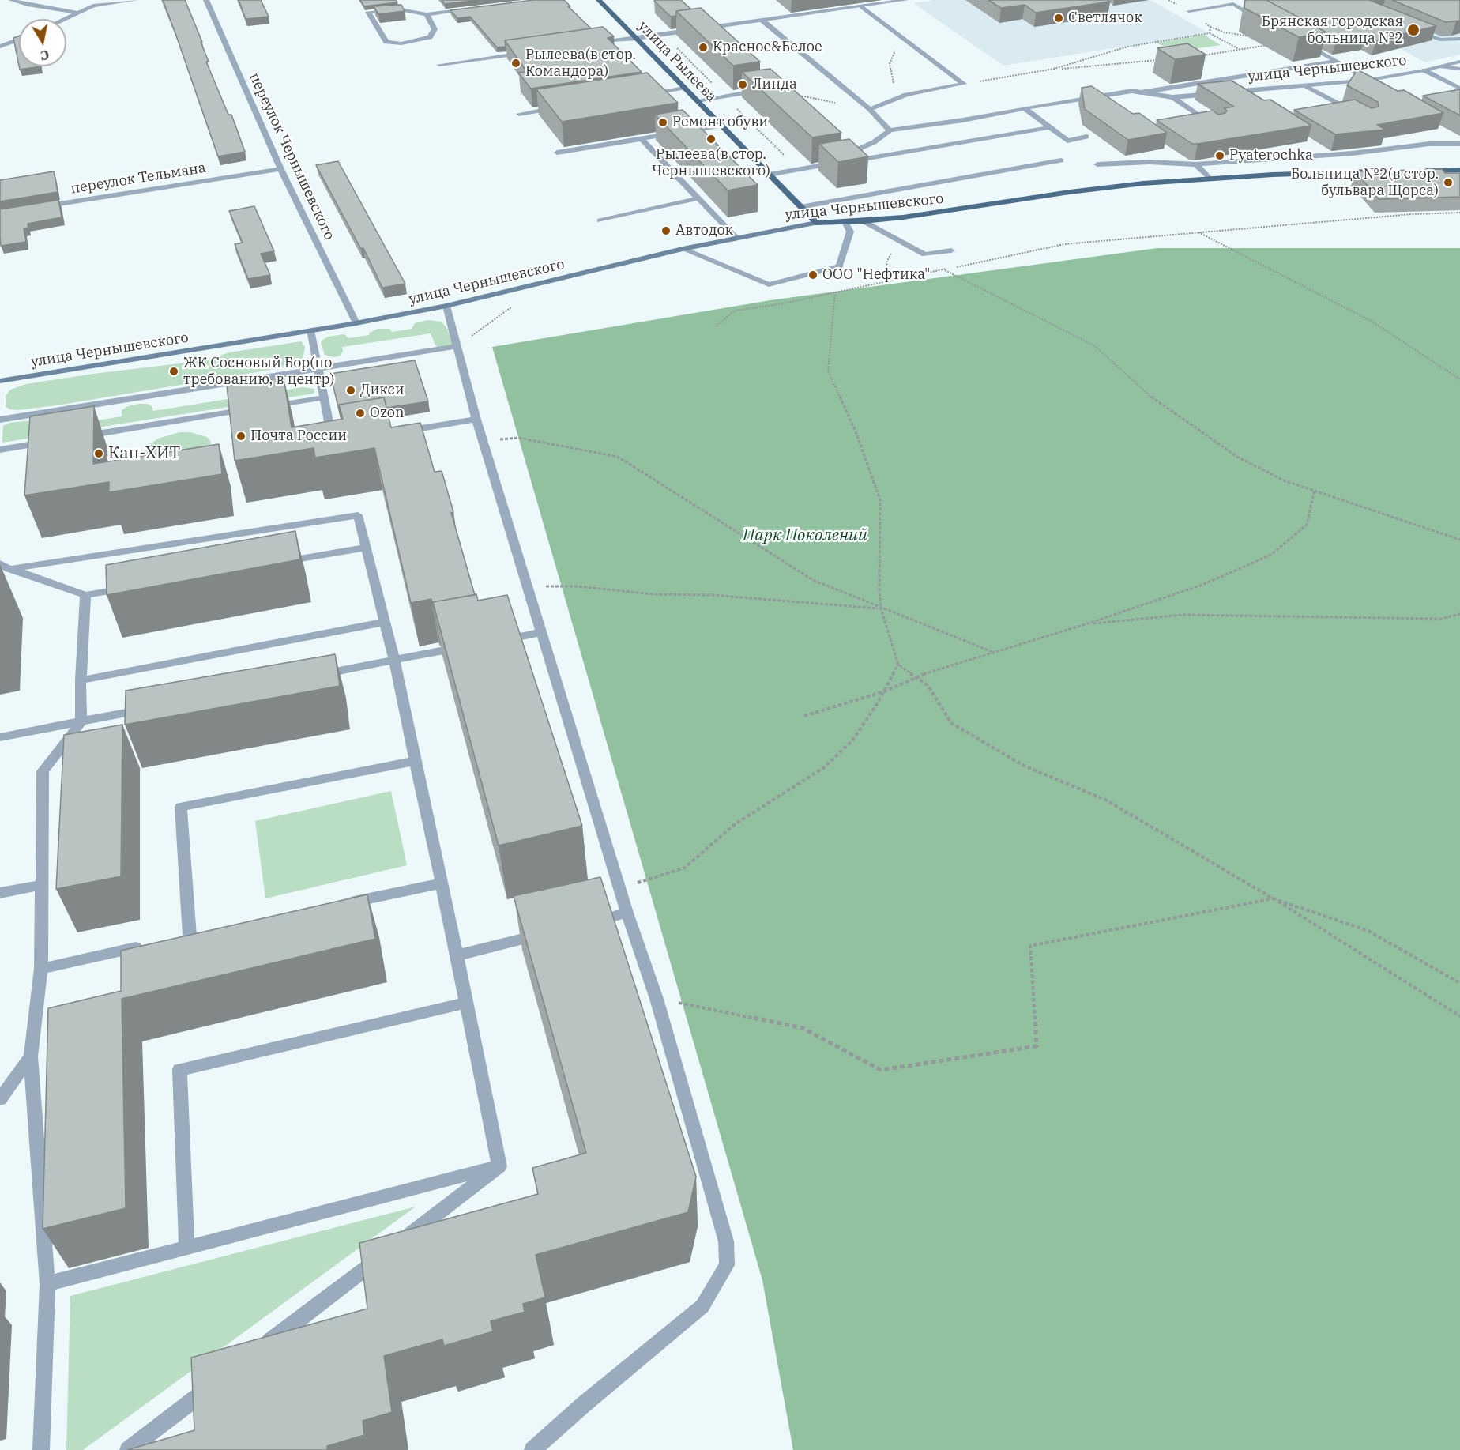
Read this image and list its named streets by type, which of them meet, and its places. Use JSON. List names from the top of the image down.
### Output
{
  "streets": {
    "main road": ["улица Рылеева", "улица Чернышевского"],
    "street": ["переулок Чернышевского", "переулок Тельмана"]
  },
  "crossings": [
    ["улица Рылеева", "улица Чернышевского"],
    ["улица Чернышевского", "переулок Чернышевского"],
    ["переулок Чернышевского", "переулок Тельмана"]
  ],
  "parks": ["Парк Поколений"],
  "places": [
    "Светлячок",
    "Брянская городская больница №2",
    "Красное&Белое",
    "Рылеева(в стор. Командора)",
    "Линда",
    "Ремонт обуви",
    "Рылеева(в стор. Чернышевского)",
    "Pyaterochka",
    "Больница №2(в стор. бульвара Щорса)",
    "Автодок",
    "ООО \"Нефтика\"",
    "ЖК Сосновый Бор(по требованию, в центр)",
    "Дикси",
    "Ozon",
    "Почта России",
    "Кап-ХИТ"
  ],
  "north": "bottom"
}
